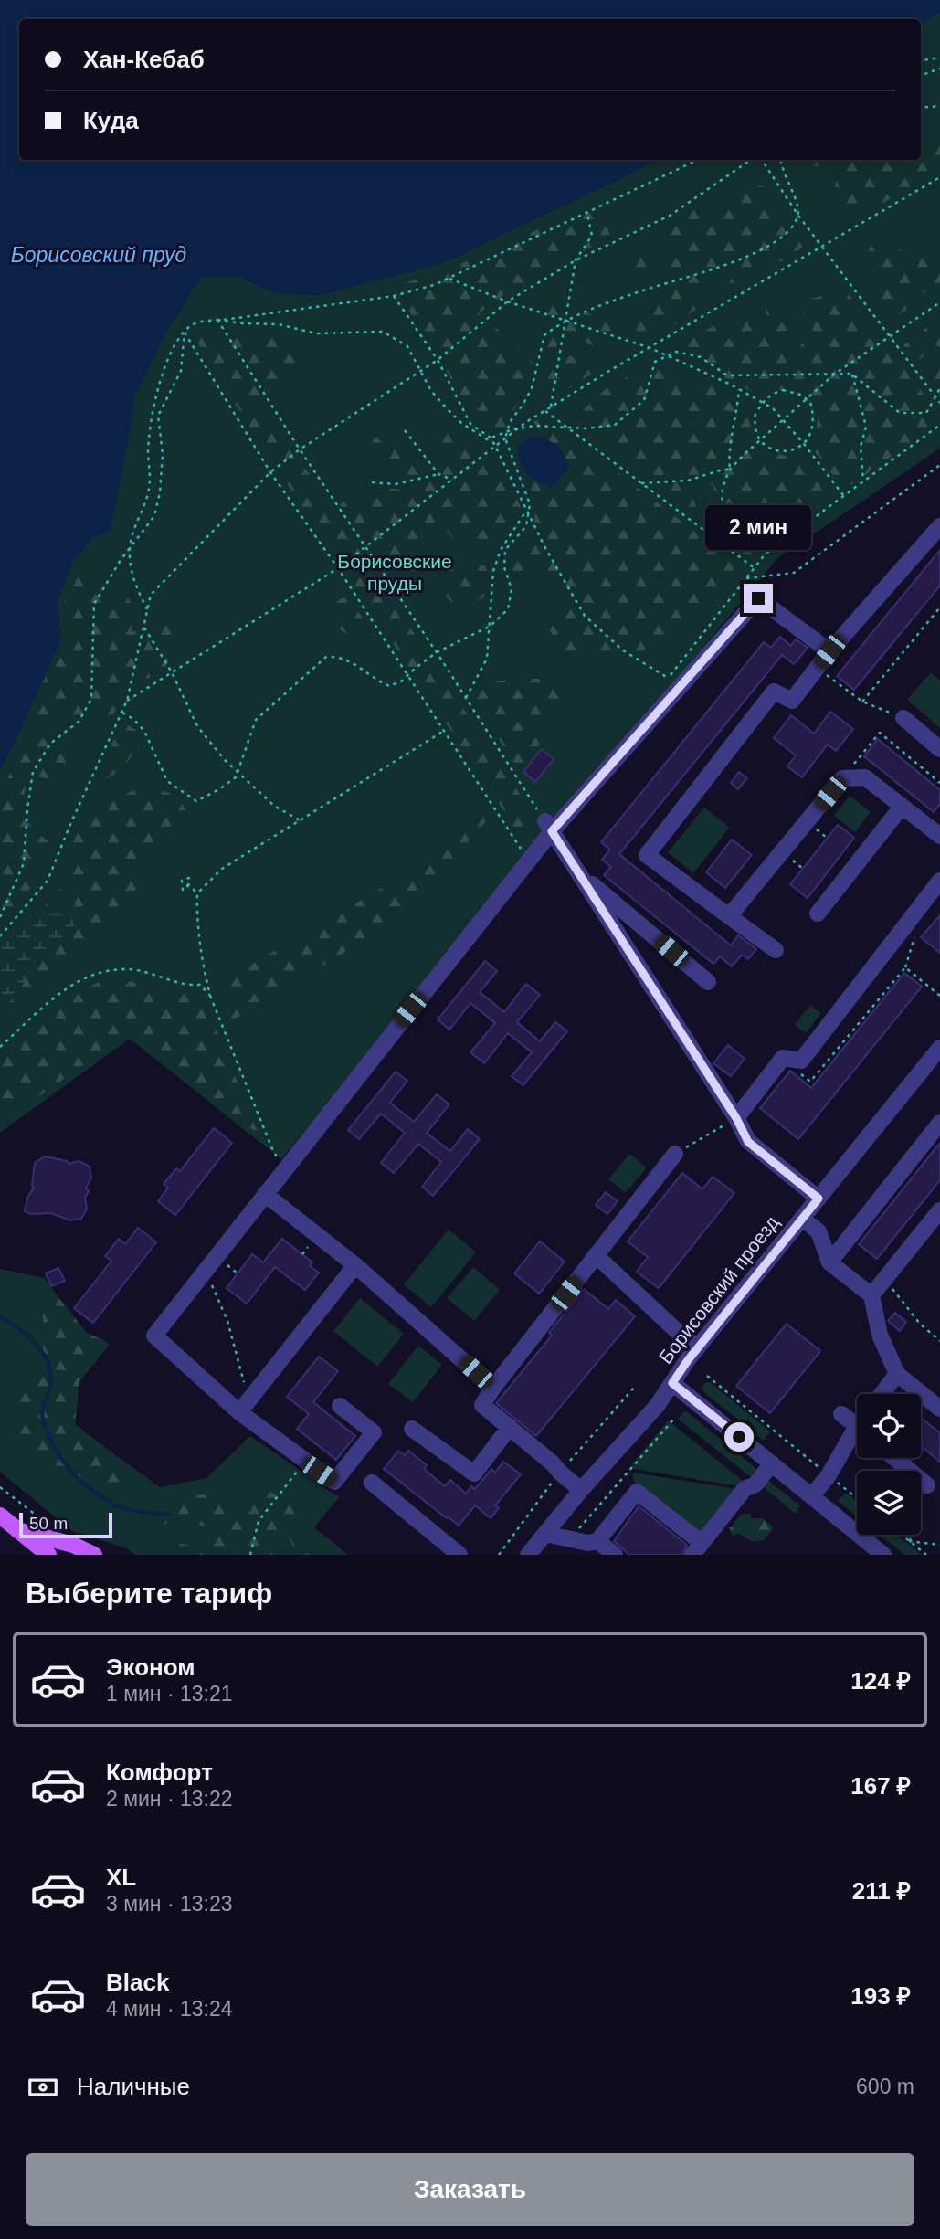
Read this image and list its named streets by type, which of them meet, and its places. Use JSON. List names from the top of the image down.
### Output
{
  "streets": {
    "street": ["Борисовский проезд"]
  },
  "water": ["Борисовский пруд"],
  "parks": ["Борисовские пруды"],
  "scale_bar": "50 m",
  "page": {
    "banner": ["Хан-Кебаб", "Куда"],
    "bubble": "2 мин",
    "scale": "50 m",
    "heading": "Выберите тариф",
    "list": [
      {
        "name": "Эконом",
        "note": "1 мин · 13:21",
        "value": "124 ₽"
      },
      {
        "name": "Комфорт",
        "note": "2 мин · 13:22",
        "value": "167 ₽"
      },
      {
        "name": "XL",
        "note": "3 мин · 13:23",
        "value": "211 ₽"
      },
      {
        "name": "Black",
        "note": "4 мин · 13:24",
        "value": "193 ₽"
      }
    ],
    "pay": ["Наличные", "600 m"],
    "buttons": "Заказать"
  }
}
